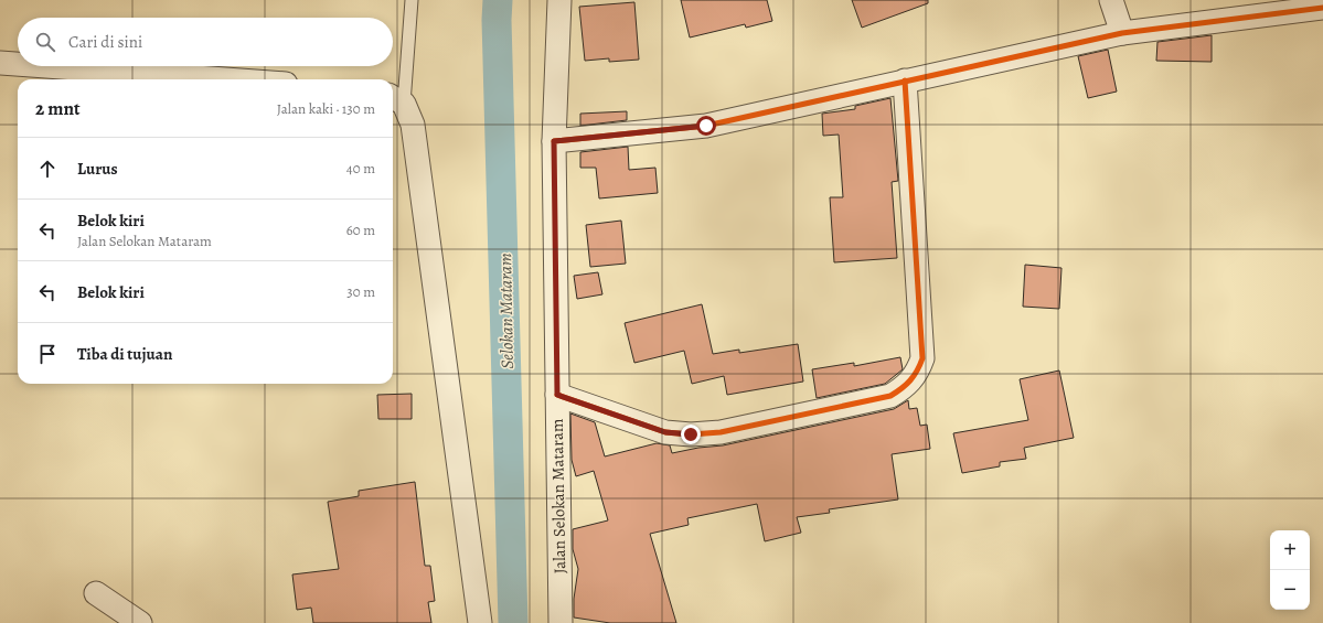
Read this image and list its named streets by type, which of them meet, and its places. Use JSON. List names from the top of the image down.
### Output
{
  "streets": {
    "street": ["Jalan Selokan Mataram"]
  },
  "water": ["Selokan Mataram"],
  "page": {
    "search": "Cari di sini",
    "heading": ["2 mnt", "Jalan kaki · 130 m"],
    "list": [
      ["Lurus", "40 m"],
      ["Belok kiri", "Jalan Selokan Mataram", "60 m"],
      ["Belok kiri", "30 m"],
      "Tiba di tujuan"
    ],
    "map_buttons": ["+", "−"]
  }
}
